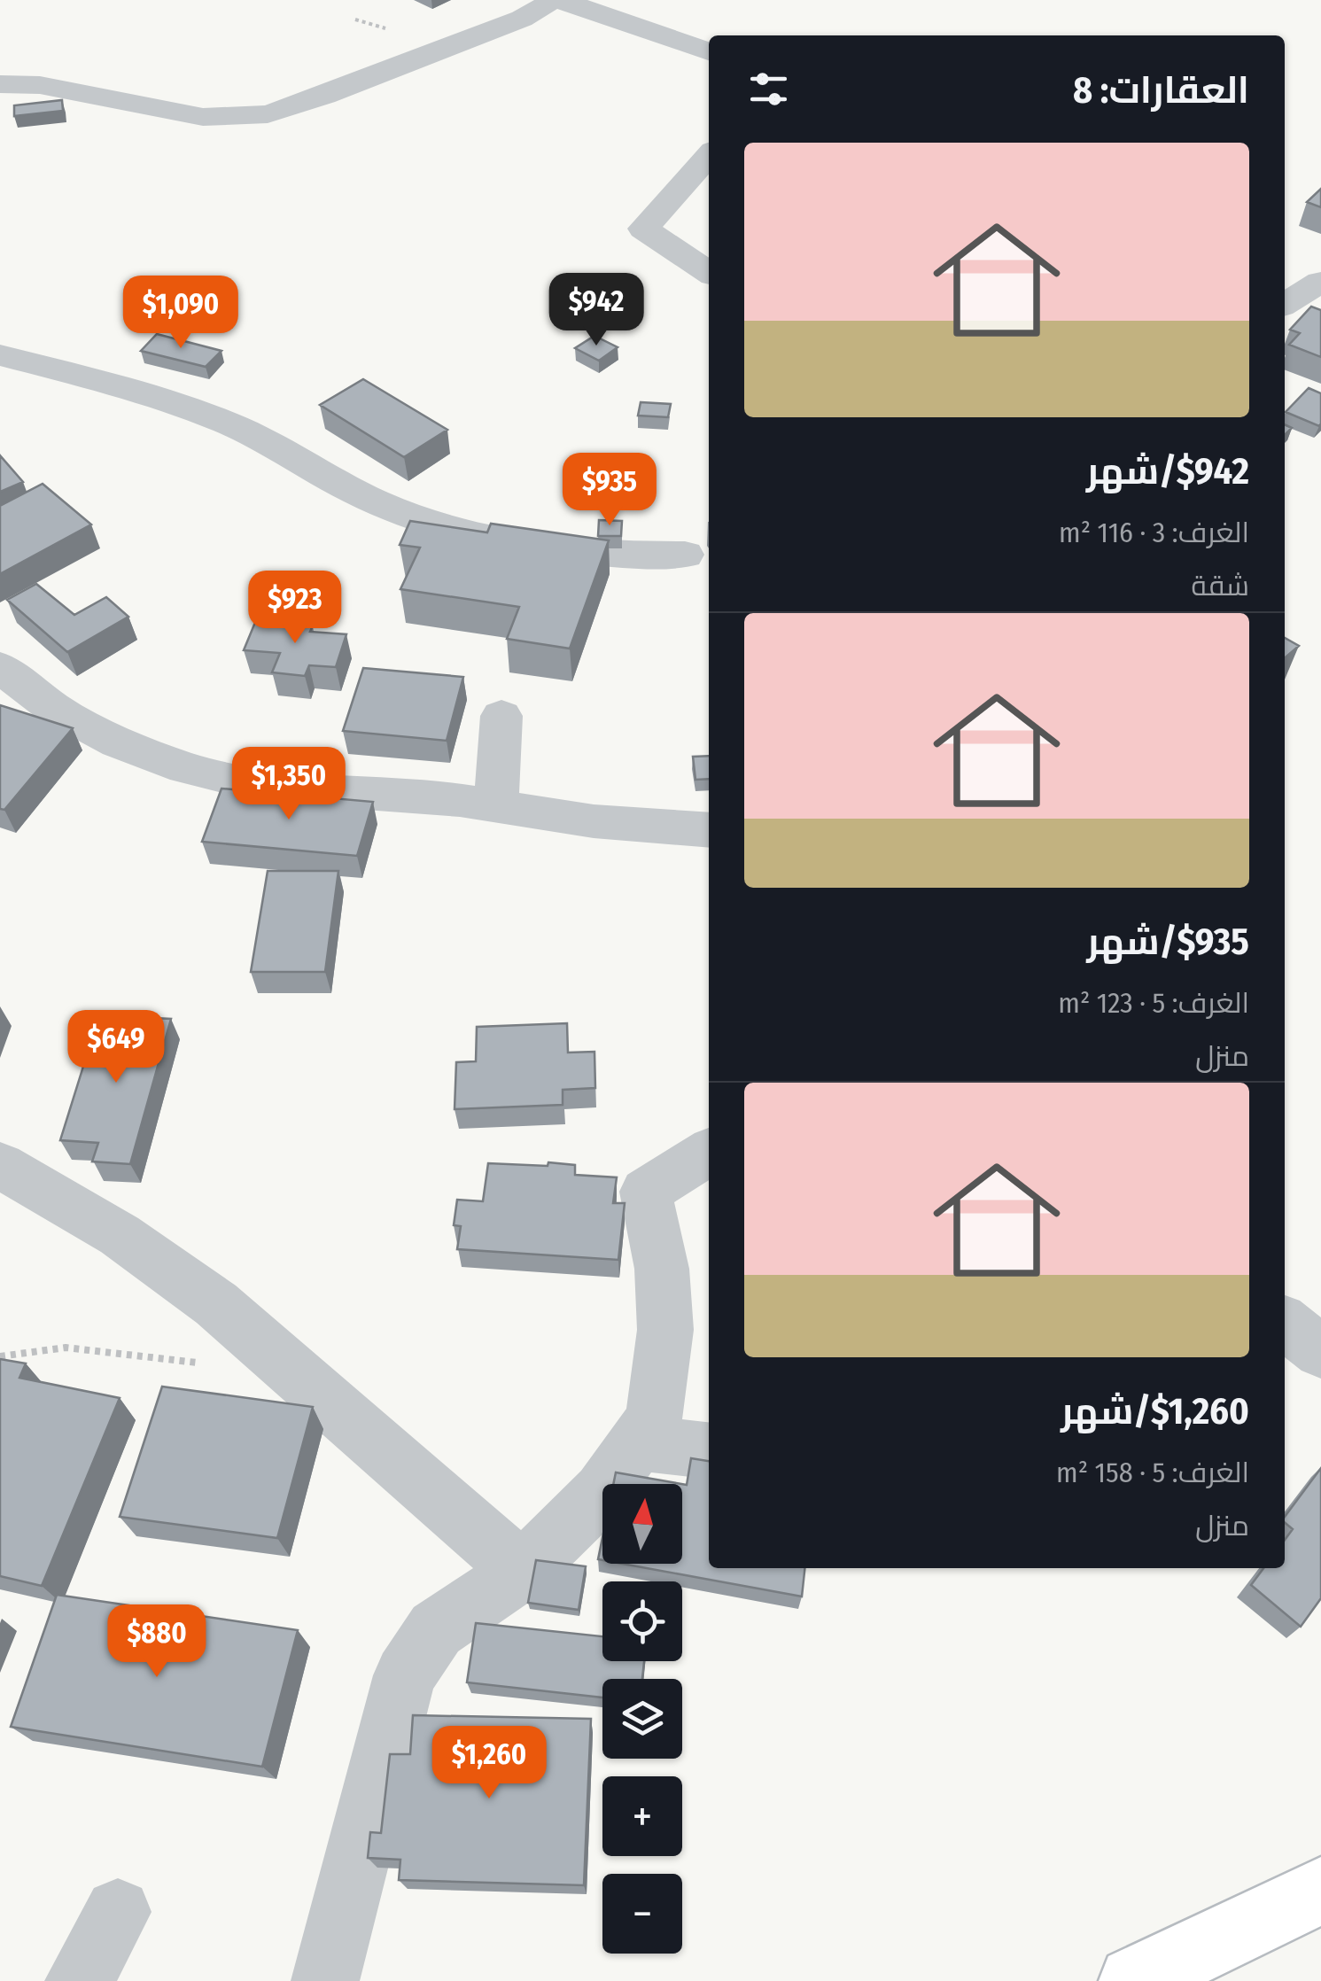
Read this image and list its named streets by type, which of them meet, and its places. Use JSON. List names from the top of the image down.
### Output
{
  "north": "top",
  "page": {
    "heading": "العقارات: 8",
    "list": [
      {
        "name": "$942/شهر",
        "note": "الغرف: 3 · 116 m² · شقة"
      },
      {
        "name": "$935/شهر",
        "note": "الغرف: 5 · 123 m² · منزل"
      },
      {
        "name": "$1,260/شهر",
        "note": "الغرف: 5 · 158 m² · منزل"
      }
    ],
    "price": [
      "$942",
      "$1,090",
      "$935",
      "$923",
      "$1,350",
      "$649",
      "$880",
      "$1,260"
    ],
    "map_buttons": ["+", "−"]
  }
}
